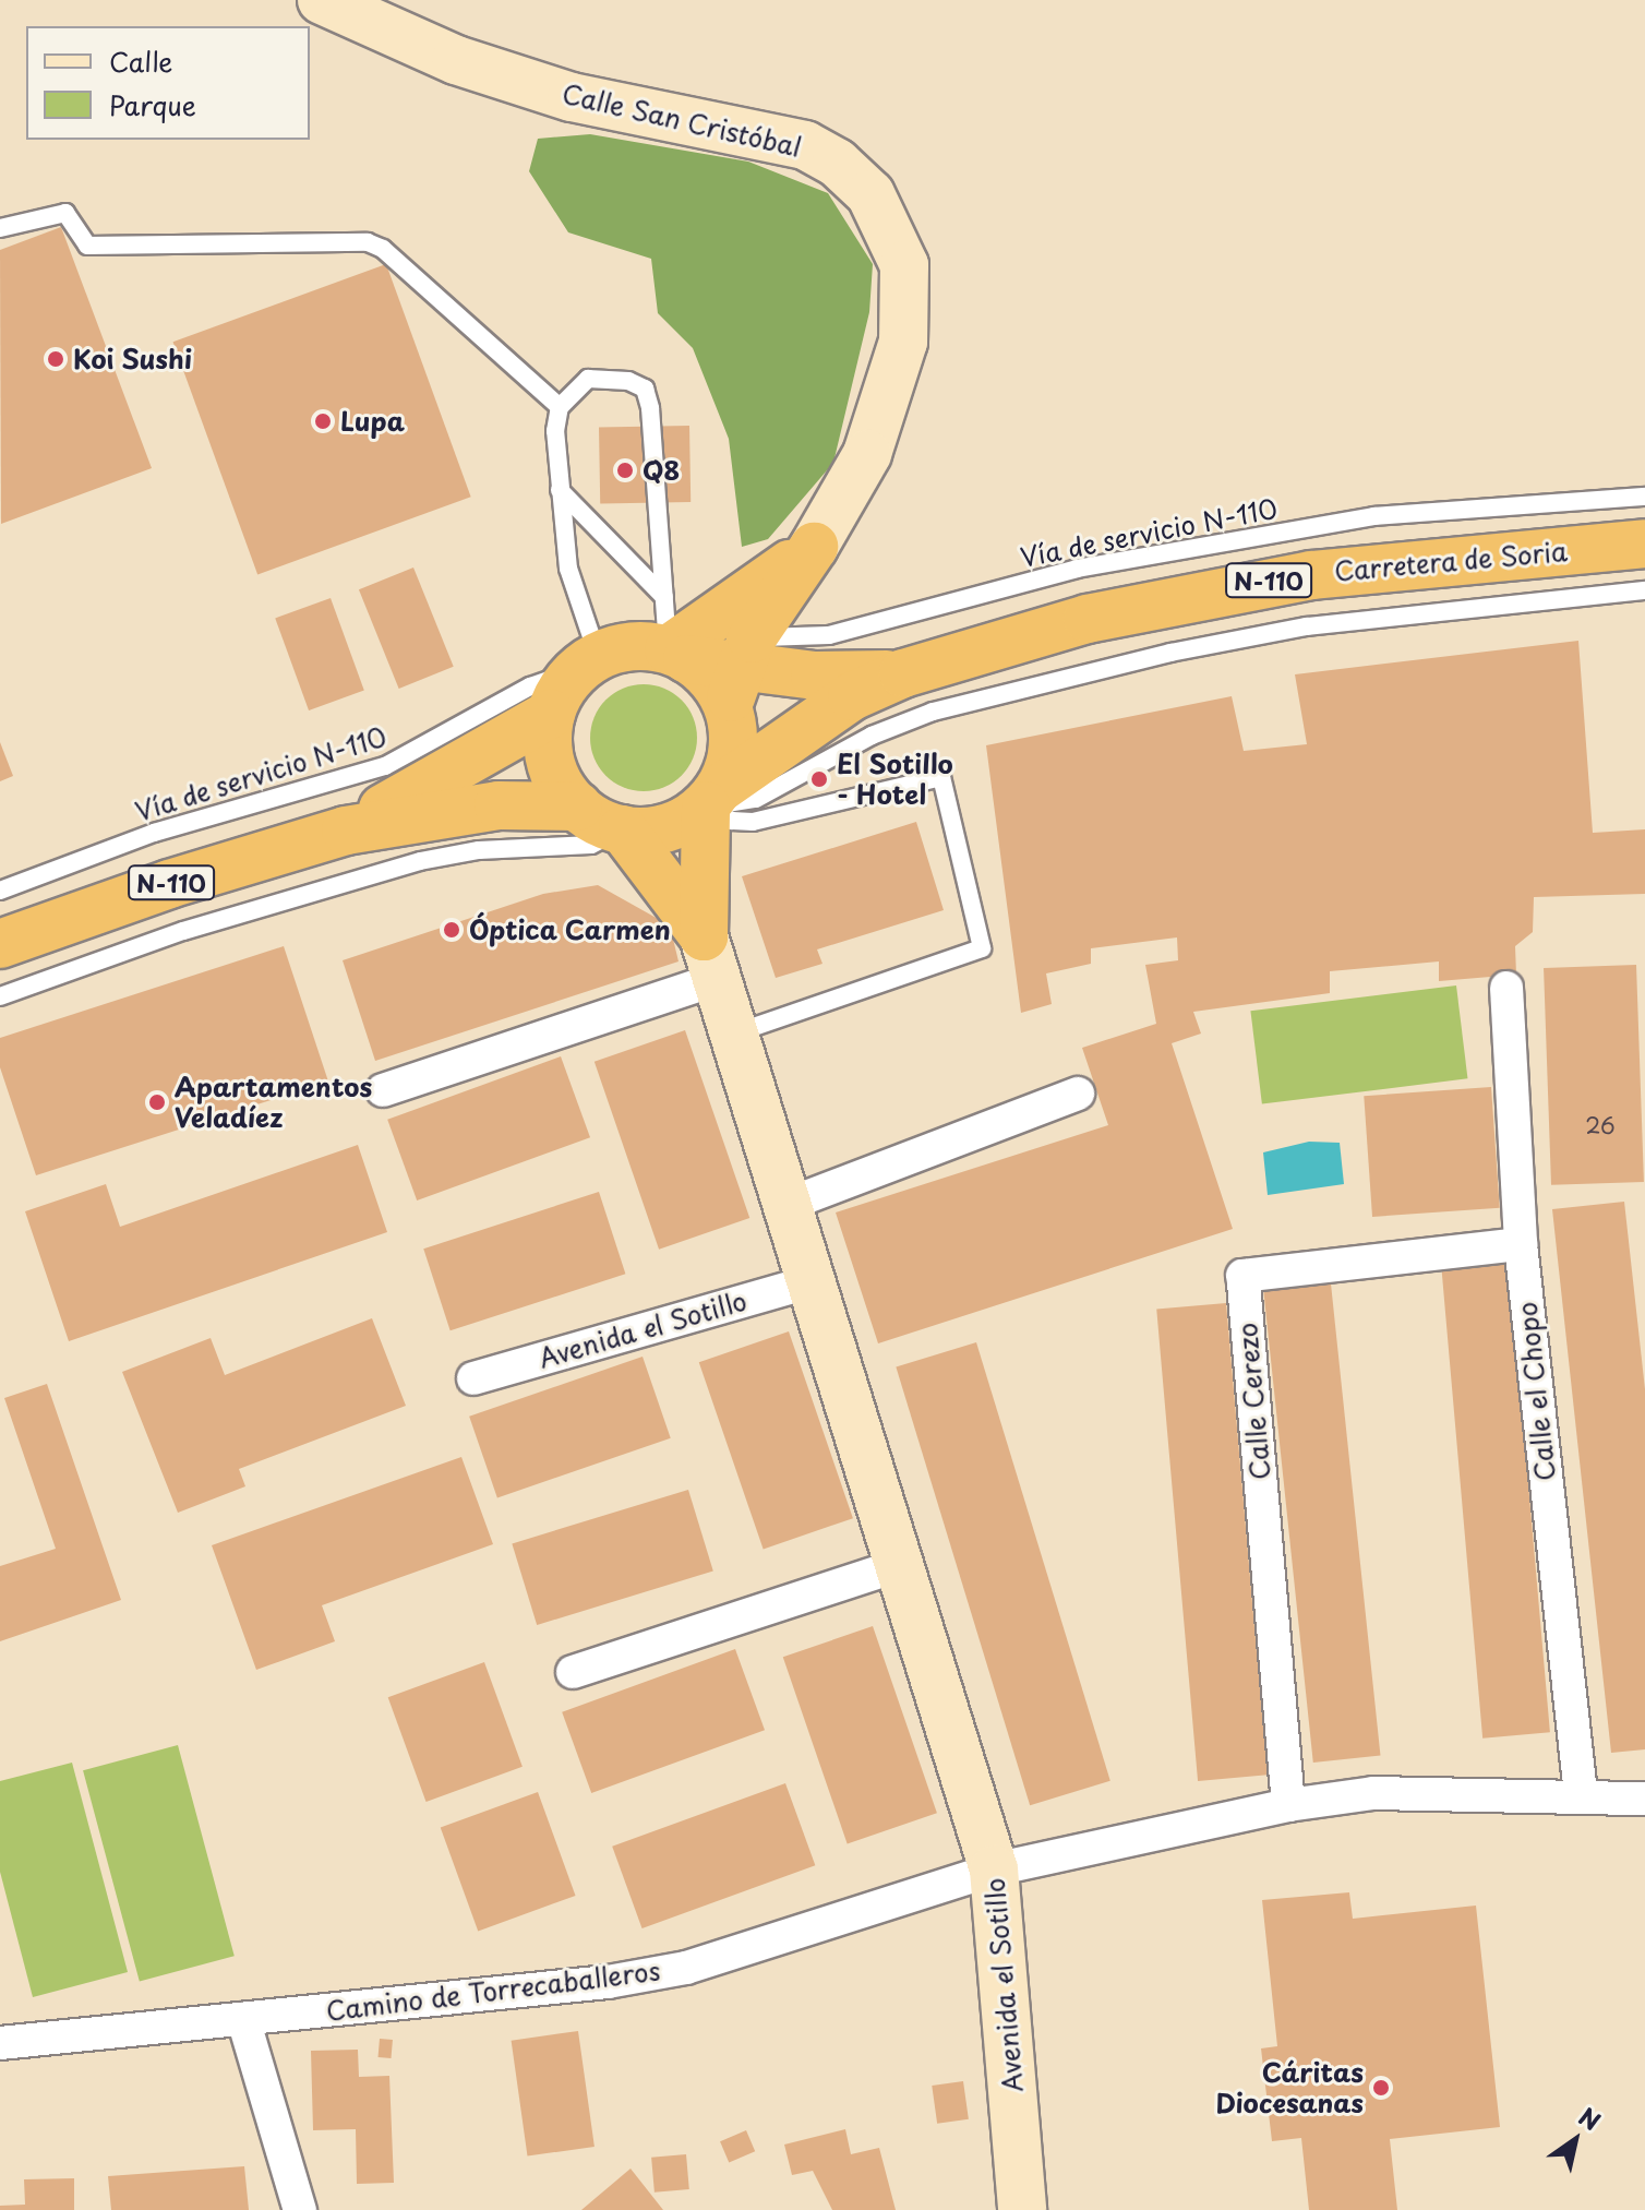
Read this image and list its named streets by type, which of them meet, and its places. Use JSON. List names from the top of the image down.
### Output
{
  "streets": {
    "highway": [
      "Calle San Cristóbal",
      "Carretera de Soria",
      "N-110",
      "Avenida el Sotillo"
    ],
    "street": ["Calle el Chopo", "Calle Cerezo", "Camino de Torrecaballeros"],
    "lane": ["Vía de servicio N-110"]
  },
  "crossings": [
    ["Calle San Cristóbal", "Vía de servicio N-110"],
    ["Calle San Cristóbal", "Carretera de Soria"],
    ["Calle San Cristóbal", "N-110"],
    ["Calle San Cristóbal", "Avenida el Sotillo"],
    ["Vía de servicio N-110", "Carretera de Soria"],
    ["Vía de servicio N-110", "N-110"],
    ["Vía de servicio N-110", "Avenida el Sotillo"],
    ["Carretera de Soria", "N-110"],
    ["Carretera de Soria", "Avenida el Sotillo"],
    ["N-110", "Avenida el Sotillo"],
    ["Avenida el Sotillo", "Camino de Torrecaballeros"],
    ["Calle el Chopo", "Calle Cerezo"],
    ["Calle el Chopo", "Camino de Torrecaballeros"],
    ["Calle Cerezo", "Camino de Torrecaballeros"]
  ],
  "places": [
    "Koi Sushi",
    "Lupa",
    "Q8",
    "El Sotillo - Hotel",
    "Óptica Carmen",
    "Apartamentos Veladíez",
    "Cáritas Diocesanas"
  ],
  "house_numbers": ["26"],
  "legend": ["Calle", "Parque"],
  "north": "top right"
}
